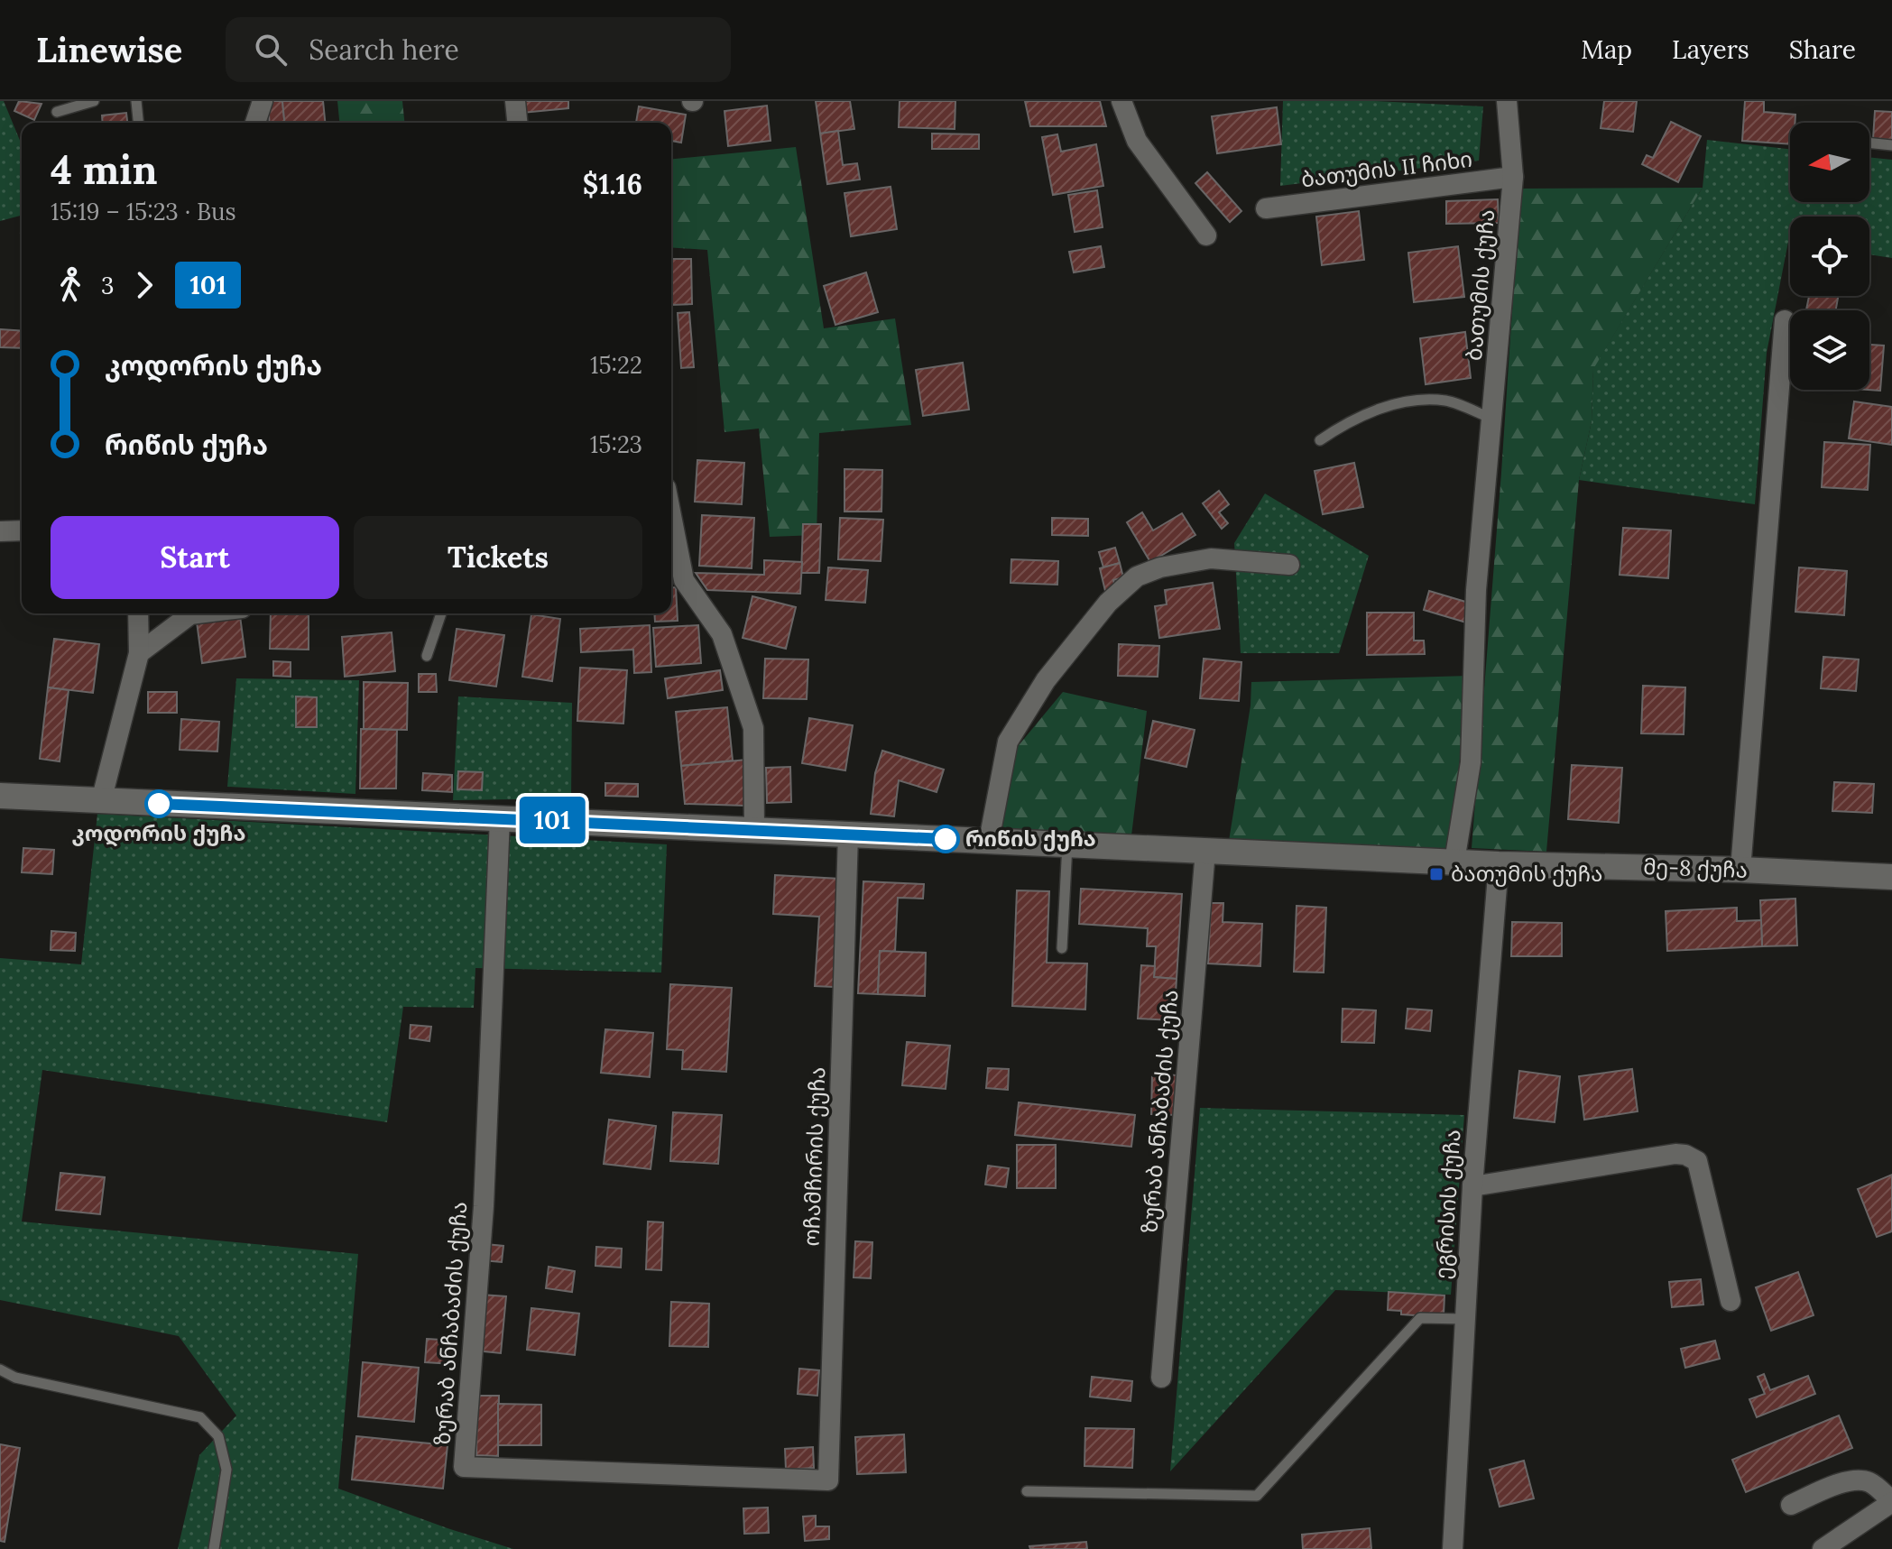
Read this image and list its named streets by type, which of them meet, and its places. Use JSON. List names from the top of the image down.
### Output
{
  "streets": {
    "street": [
      "ბათუმის II ჩიხი",
      "ბათუმის ქუჩა",
      "მე-8 ქუჩა",
      "ზურაბ ანჩაბაძის ქუჩა",
      "ოჩამჩირის ქუჩა",
      "ეგრისის ქუჩა"
    ]
  },
  "crossings": [
    ["ბათუმის II ჩიხი", "ბათუმის ქუჩა"],
    ["ბათუმის ქუჩა", "მე-8 ქუჩა"],
    ["მე-8 ქუჩა", "ზურაბ ანჩაბაძის ქუჩა"],
    ["მე-8 ქუჩა", "ოჩამჩირის ქუჩა"],
    ["მე-8 ქუჩა", "ეგრისის ქუჩა"],
    ["ზურაბ ანჩაბაძის ქუჩა", "ოჩამჩირის ქუჩა"]
  ],
  "places": {
    "other": ["კოდორის ქუჩა", "რიწის ქუჩა"],
    "transit": ["ბათუმის ქუჩა"]
  },
  "lines": ["bus line 101"],
  "north": "left",
  "page": {
    "header": "Linewise",
    "search": "Search here",
    "nav": ["Map", "Layers", "Share"],
    "on_map": "101",
    "heading": ["4 min", "15:19 – 15:23 · Bus", "$1.16"],
    "legs": ["3", "101"],
    "list": [
      {
        "name": "კოდორის ქუჩა",
        "value": "15:22"
      },
      {
        "name": "რიწის ქუჩა",
        "value": "15:23"
      }
    ],
    "buttons": ["Start", "Tickets"]
  }
}
